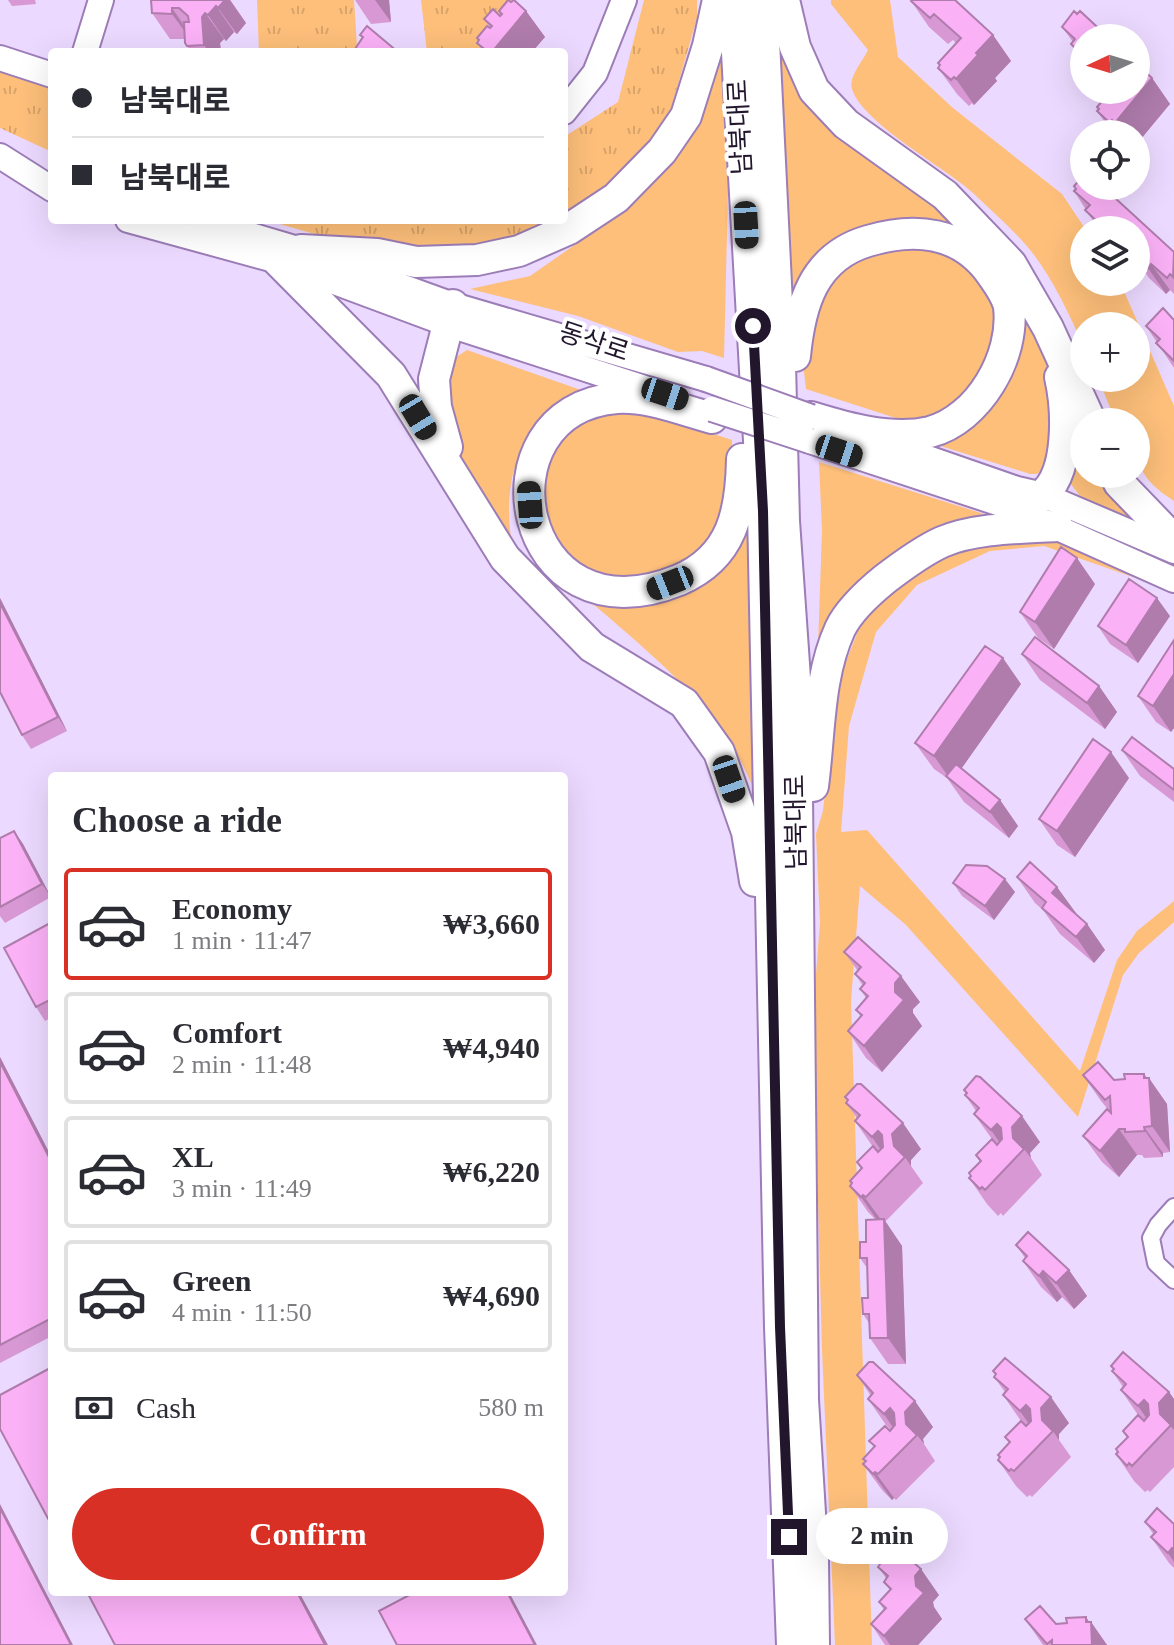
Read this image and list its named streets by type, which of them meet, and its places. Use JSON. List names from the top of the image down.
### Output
{
  "streets": {
    "highway": ["남북대로"],
    "main road": ["동삭로"]
  },
  "north": "left",
  "page": {
    "map_buttons": ["+", "−"],
    "banner": ["남북대로", "남북대로"],
    "heading": "Choose a ride",
    "list": [
      {
        "name": "Economy",
        "note": "1 min · 11:47",
        "value": "₩3,660"
      },
      {
        "name": "Comfort",
        "note": "2 min · 11:48",
        "value": "₩4,940"
      },
      {
        "name": "XL",
        "note": "3 min · 11:49",
        "value": "₩6,220"
      },
      {
        "name": "Green",
        "note": "4 min · 11:50",
        "value": "₩4,690"
      }
    ],
    "pay": ["Cash", "580 m"],
    "buttons": "Confirm",
    "bubble": "2 min"
  }
}
